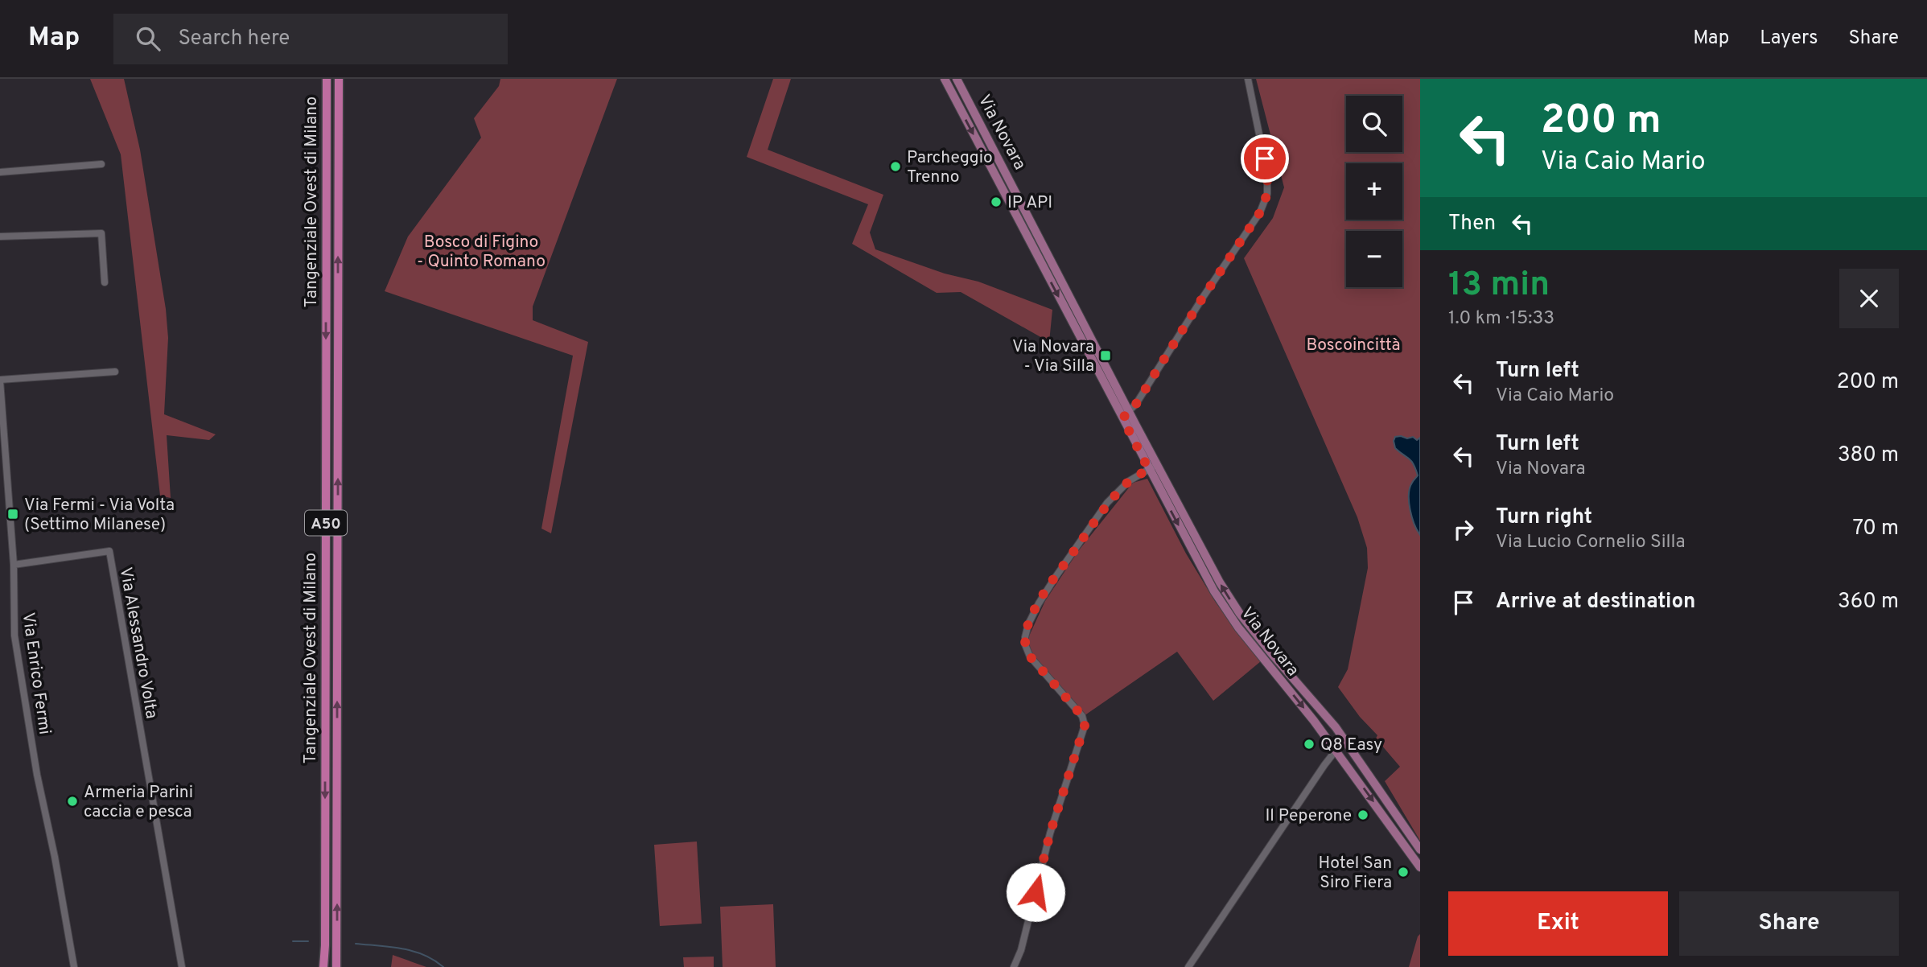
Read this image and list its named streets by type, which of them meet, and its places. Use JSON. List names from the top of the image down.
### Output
{
  "streets": {
    "highway": ["Tangenziale Ovest di Milano", "A50"],
    "main road": ["Via Novara"],
    "street": ["Via Alessandro Volta", "Via Enrico Fermi"]
  },
  "crossings": [
    ["Via Alessandro Volta", "Via Enrico Fermi"]
  ],
  "parks": ["Bosco di Figino - Quinto Romano", "Boscoincittà"],
  "places": {
    "other": [
      "Parcheggio Trenno",
      "IP API",
      "Q8 Easy",
      "Armeria Parini caccia e pesca",
      "Il Peperone",
      "Hotel San Siro Fiera"
    ],
    "transit": ["Via Novara - Via Silla", "Via Fermi - Via Volta (Settimo Milanese)"]
  },
  "page": {
    "header": "Map",
    "search": "Search here",
    "nav": ["Map", "Layers", "Share"],
    "turn": ["200 m", "Via Caio Mario"],
    "map_buttons": ["+", "−"],
    "then": "Then",
    "heading": ["13 min", "1.0 km · 15:33"],
    "list": [
      {
        "name": "Turn left",
        "note": "Via Caio Mario",
        "value": "200 m"
      },
      {
        "name": "Turn left",
        "note": "Via Novara",
        "value": "380 m"
      },
      {
        "name": "Turn right",
        "note": "Via Lucio Cornelio Silla",
        "value": "70 m"
      },
      {
        "name": "Arrive at destination",
        "value": "360 m"
      }
    ],
    "buttons": ["Exit", "Share"]
  }
}
